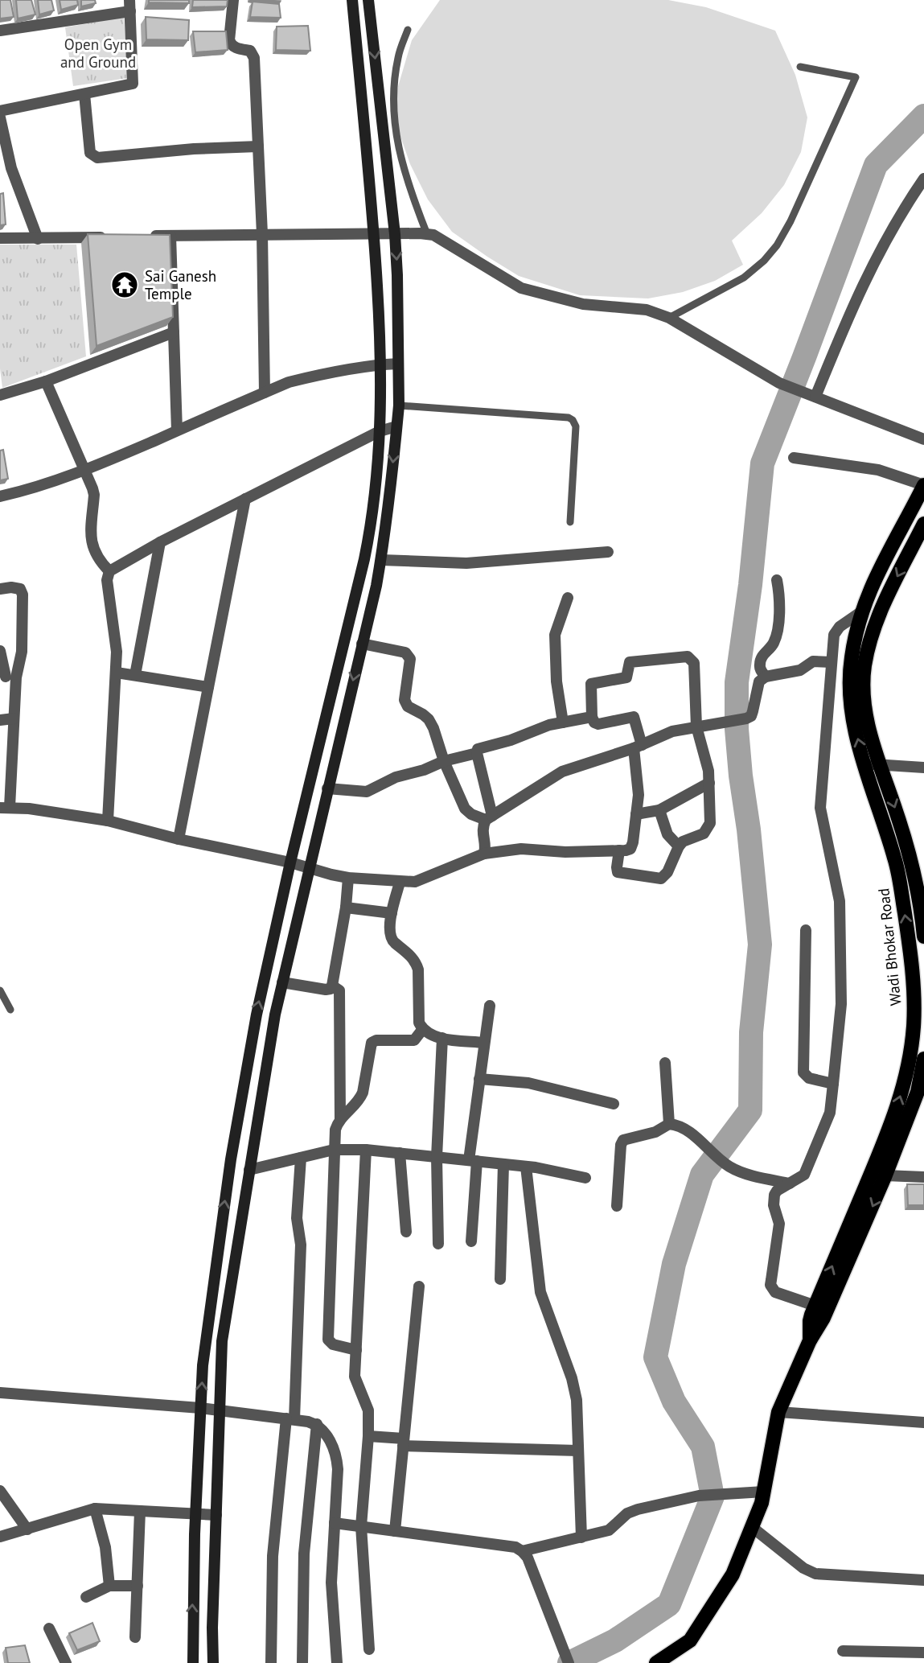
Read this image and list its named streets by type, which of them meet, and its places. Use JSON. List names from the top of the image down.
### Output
{
  "streets": {
    "main road": ["Wadi Bhokar Road"]
  },
  "parks": ["Open Gym and Ground"],
  "places": {
    "temple": ["Sai Ganesh Temple"]
  }
}
